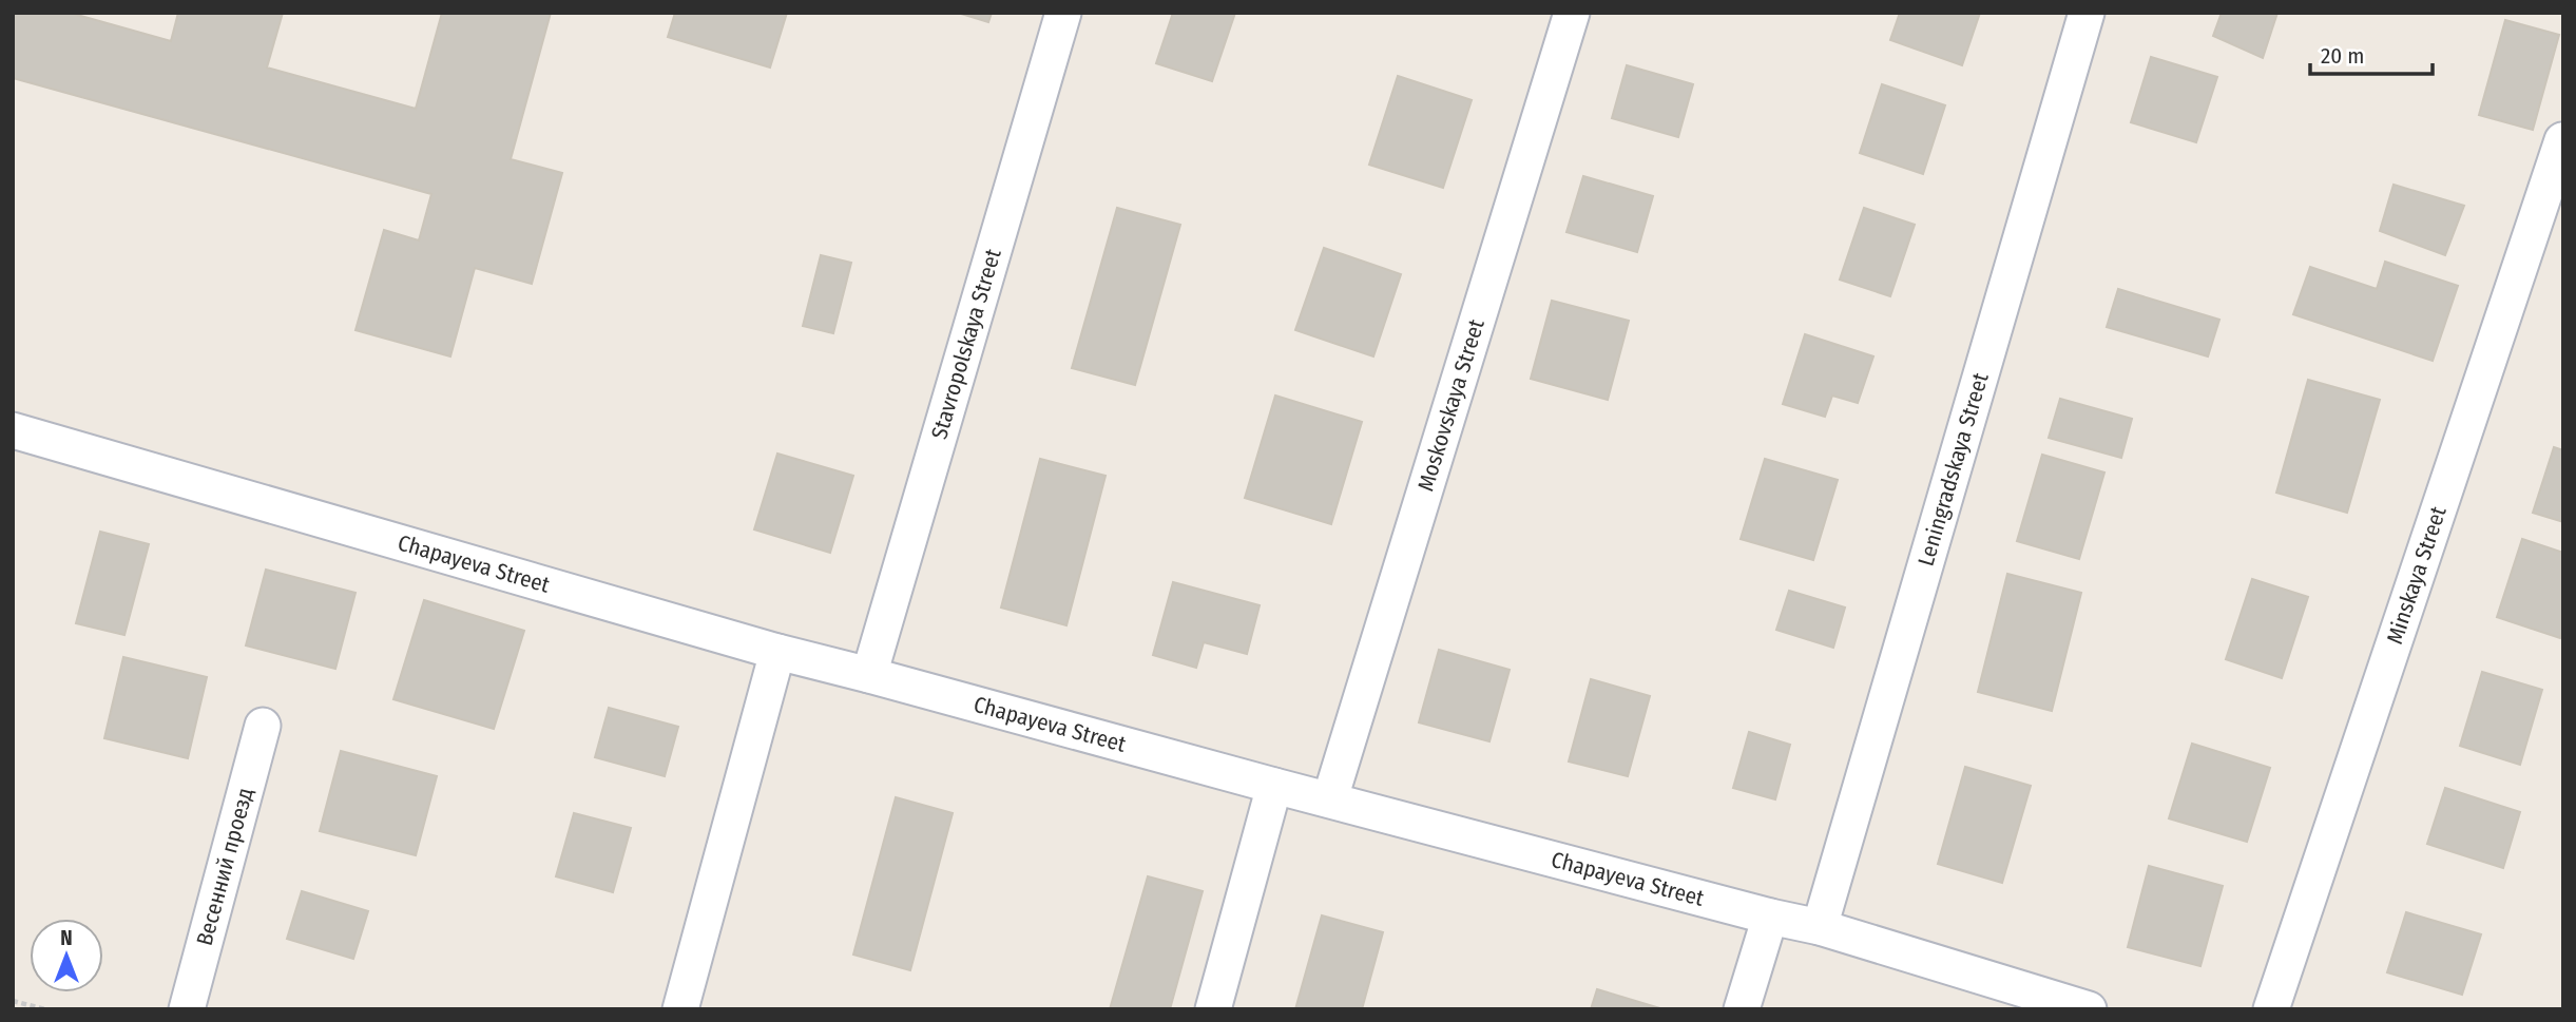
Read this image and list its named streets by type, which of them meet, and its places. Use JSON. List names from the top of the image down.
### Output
{
  "streets": {
    "street": [
      "Stavropolskaya Street",
      "Moskovskaya Street",
      "Leningradskaya Street",
      "Chapayeva Street",
      "Minskaya Street",
      "Весенний проезд"
    ]
  },
  "crossings": [
    ["Stavropolskaya Street", "Chapayeva Street"],
    ["Moskovskaya Street", "Chapayeva Street"],
    ["Leningradskaya Street", "Chapayeva Street"]
  ],
  "scale_bar": "20 m",
  "north": "top"
}
